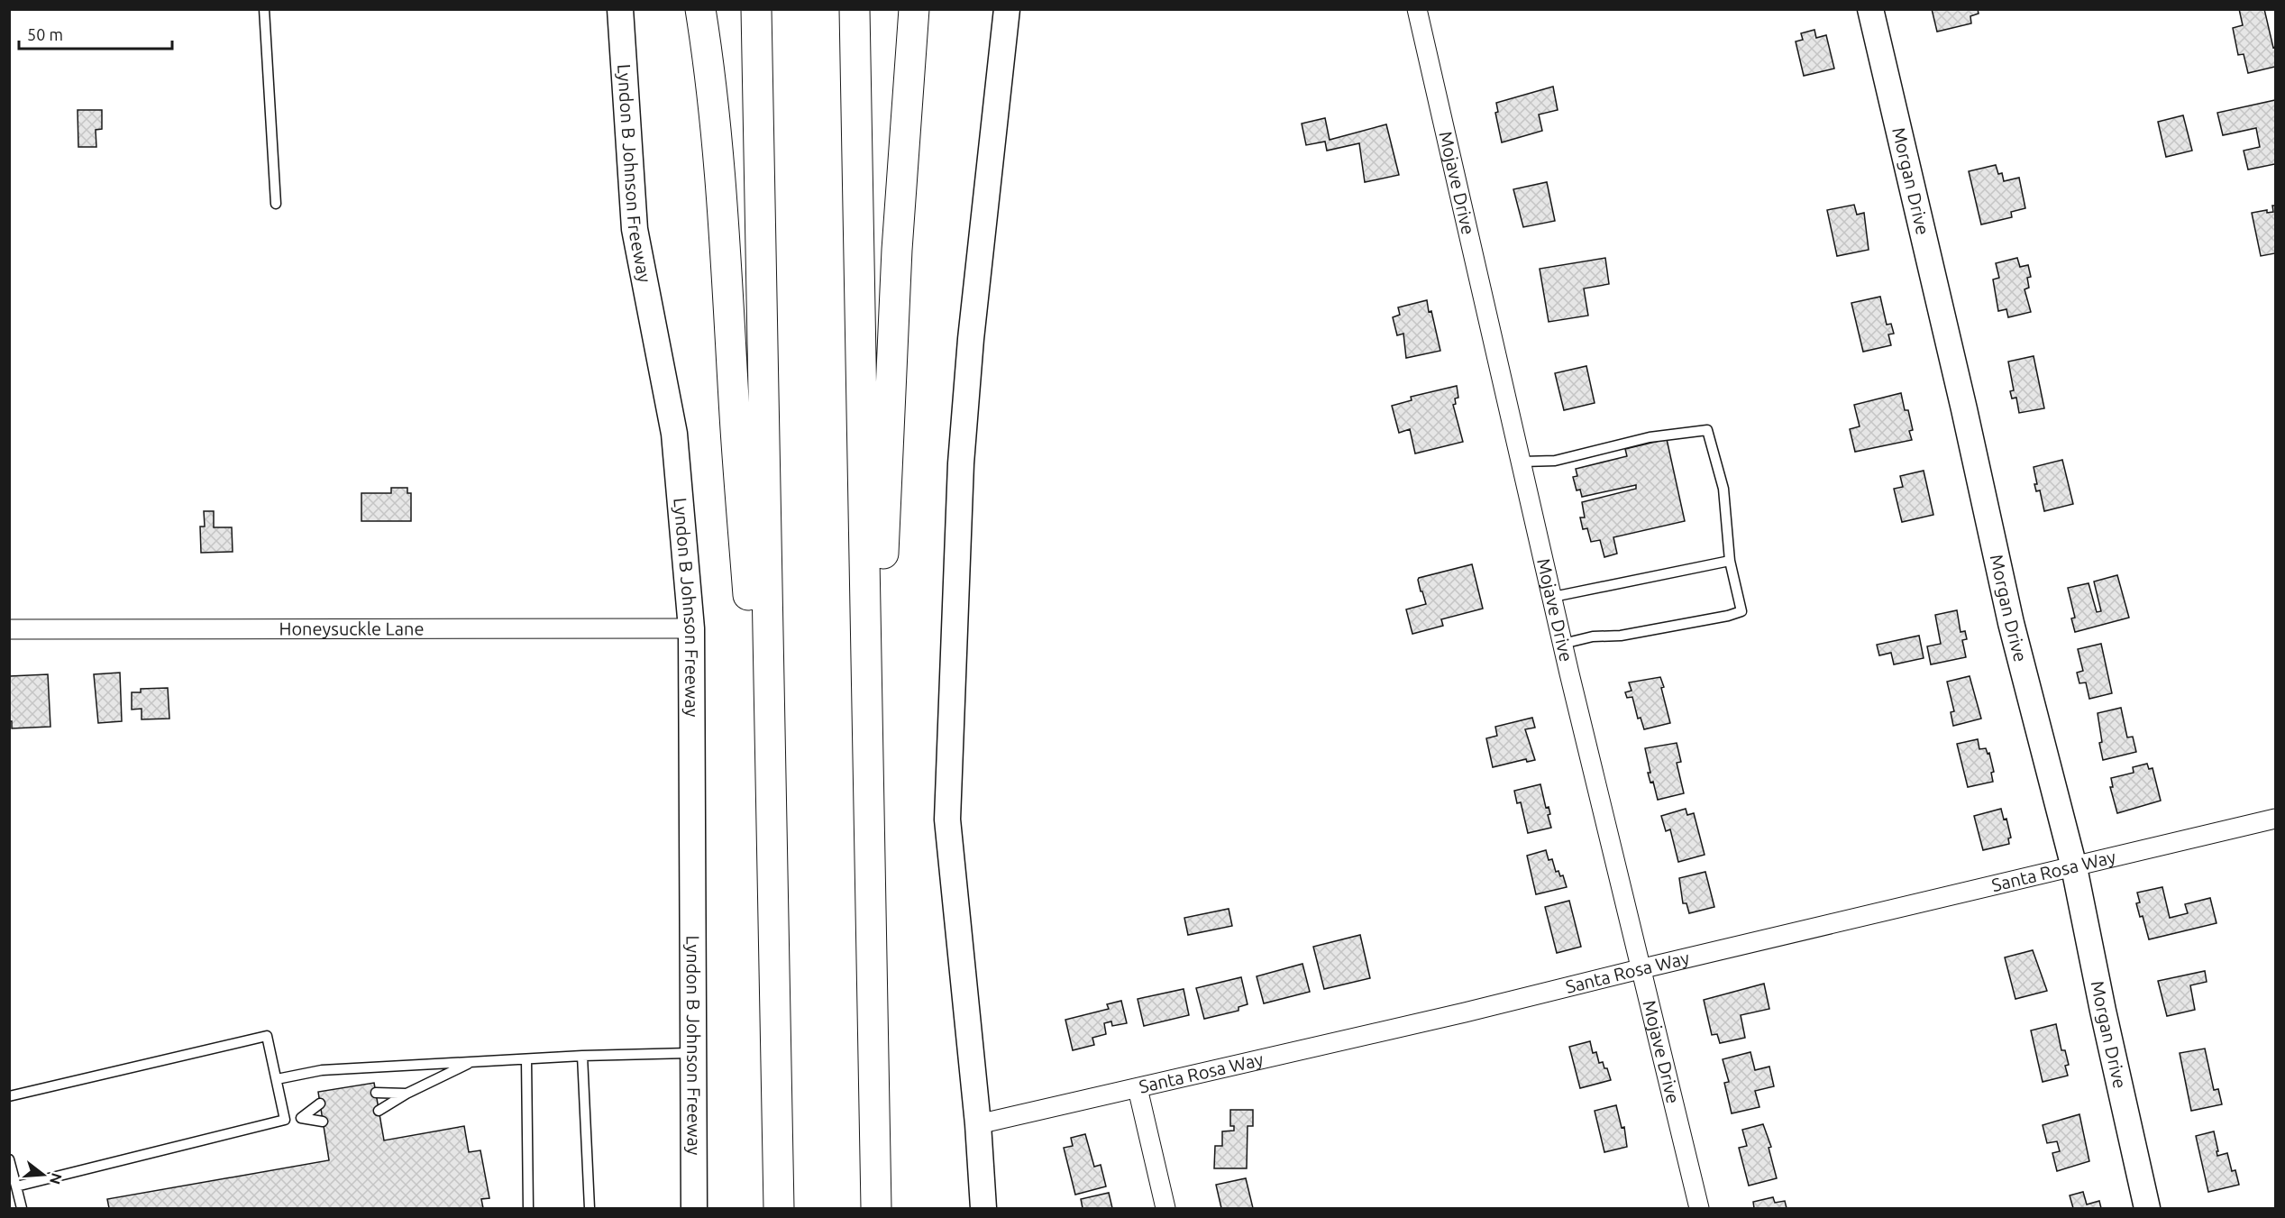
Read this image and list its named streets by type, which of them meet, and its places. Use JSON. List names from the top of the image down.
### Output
{
  "streets": {
    "main road": ["Lyndon B Johnson Freeway", "Morgan Drive"],
    "street": ["Mojave Drive", "Honeysuckle Lane", "Santa Rosa Way"]
  },
  "crossings": [
    ["Lyndon B Johnson Freeway", "Honeysuckle Lane"],
    ["Mojave Drive", "Santa Rosa Way"],
    ["Morgan Drive", "Santa Rosa Way"]
  ],
  "scale_bar": "50 m",
  "north": "right"
}
